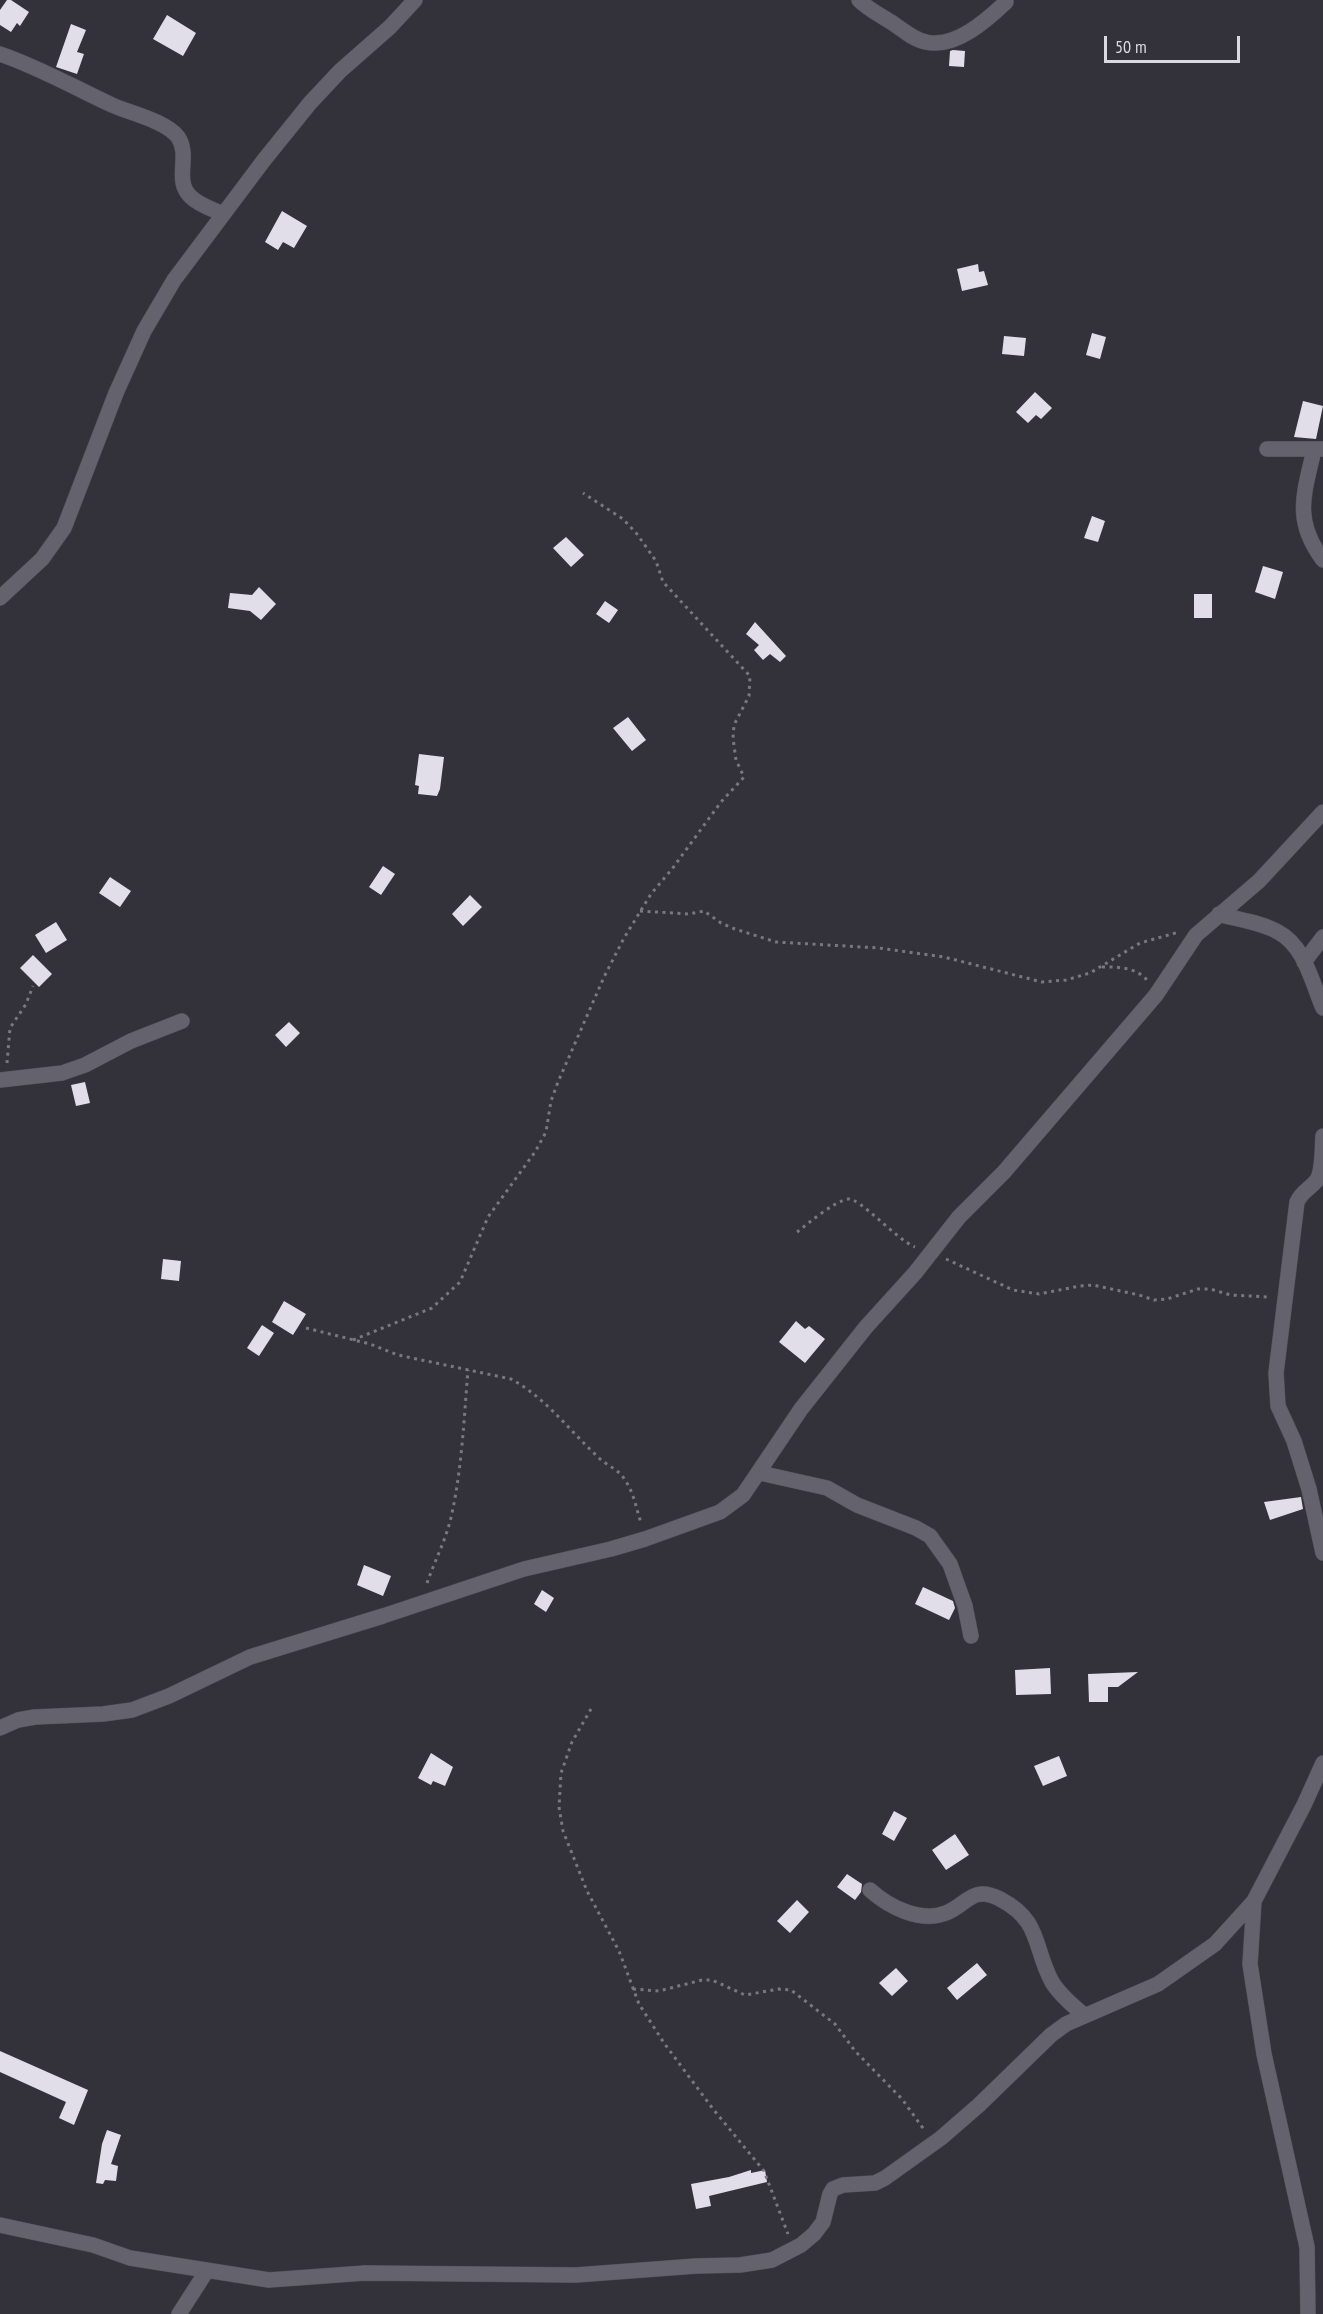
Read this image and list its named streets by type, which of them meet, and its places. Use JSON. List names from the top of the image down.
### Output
{
  "scale_bar": "50 m"
}
